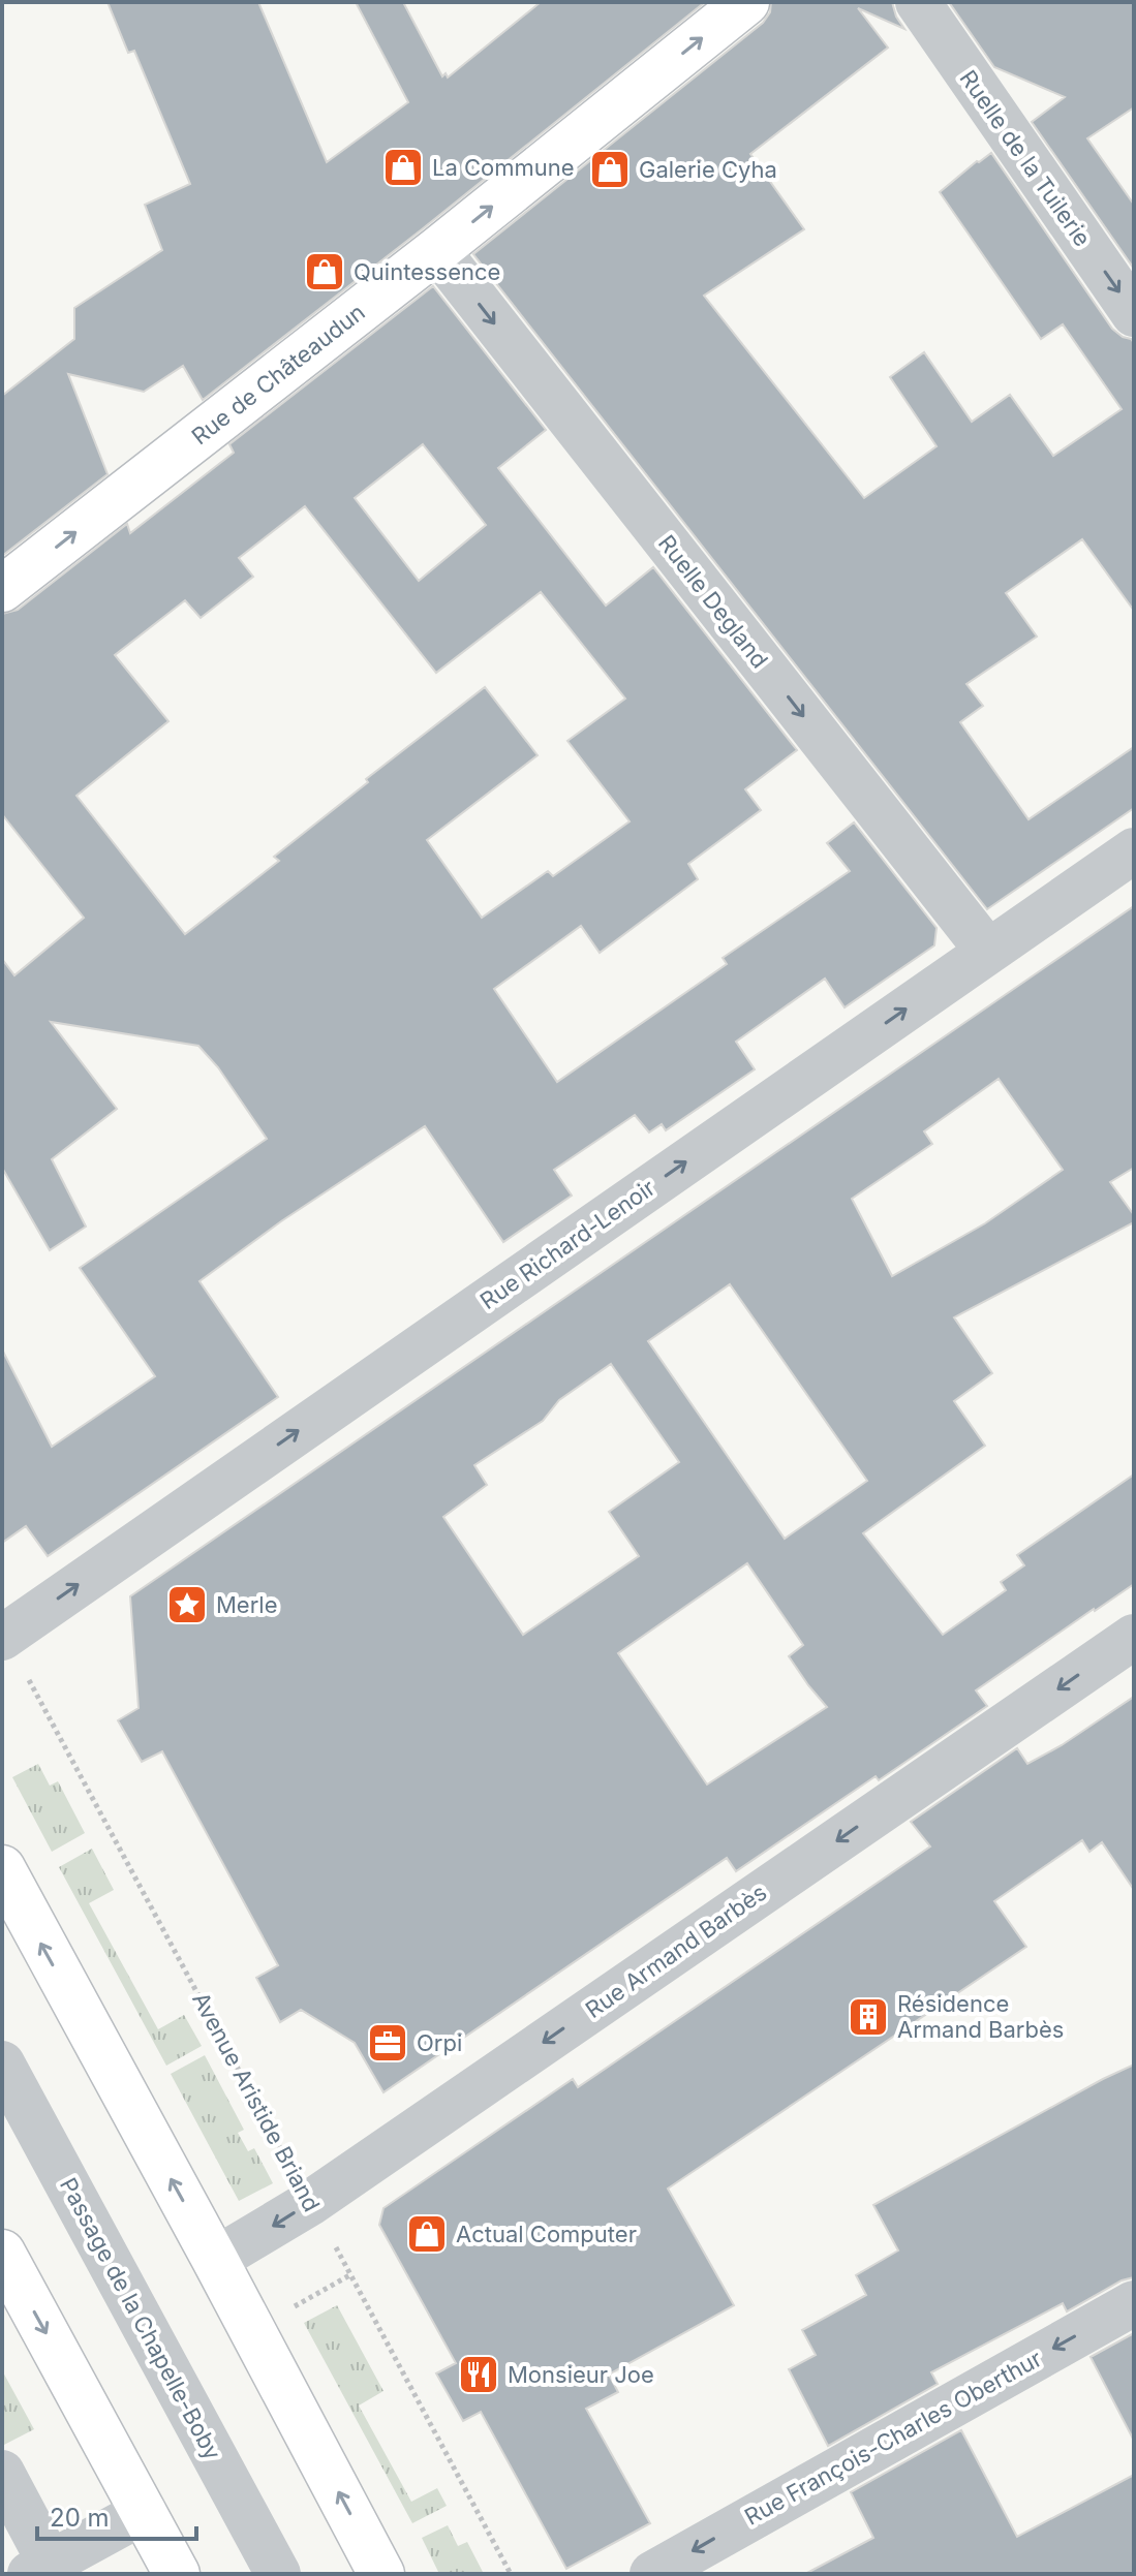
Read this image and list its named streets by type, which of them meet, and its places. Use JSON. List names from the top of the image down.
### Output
{
  "streets": {
    "main road": ["Rue de Châteaudun"],
    "street": [
      "Ruelle de la Tuilerie",
      "Ruelle Degland",
      "Rue Richard-Lenoir",
      "Rue Armand Barbès",
      "Passage de la Chapelle-Boby",
      "Rue François-Charles Oberthur"
    ],
    "path": ["Avenue Aristide Briand"]
  },
  "crossings": [
    ["Rue de Châteaudun", "Ruelle Degland"],
    ["Ruelle Degland", "Rue Richard-Lenoir"],
    ["Rue Richard-Lenoir", "Avenue Aristide Briand"],
    ["Rue Armand Barbès", "Avenue Aristide Briand"]
  ],
  "one_way": [
    "Ruelle de la Tuilerie",
    "Rue de Châteaudun",
    "Ruelle Degland",
    "Rue Richard-Lenoir",
    "Rue Armand Barbès",
    "Rue François-Charles Oberthur"
  ],
  "places": {
    "shop": [
      "La Commune",
      "Galerie Cyha",
      "Quintessence",
      "Actual Computer"
    ],
    "place": ["Merle"],
    "building": ["Résidence Armand Barbès"],
    "office": ["Orpi"],
    "restaurant": ["Monsieur Joe"]
  },
  "scale_bar": "20 m"
}
